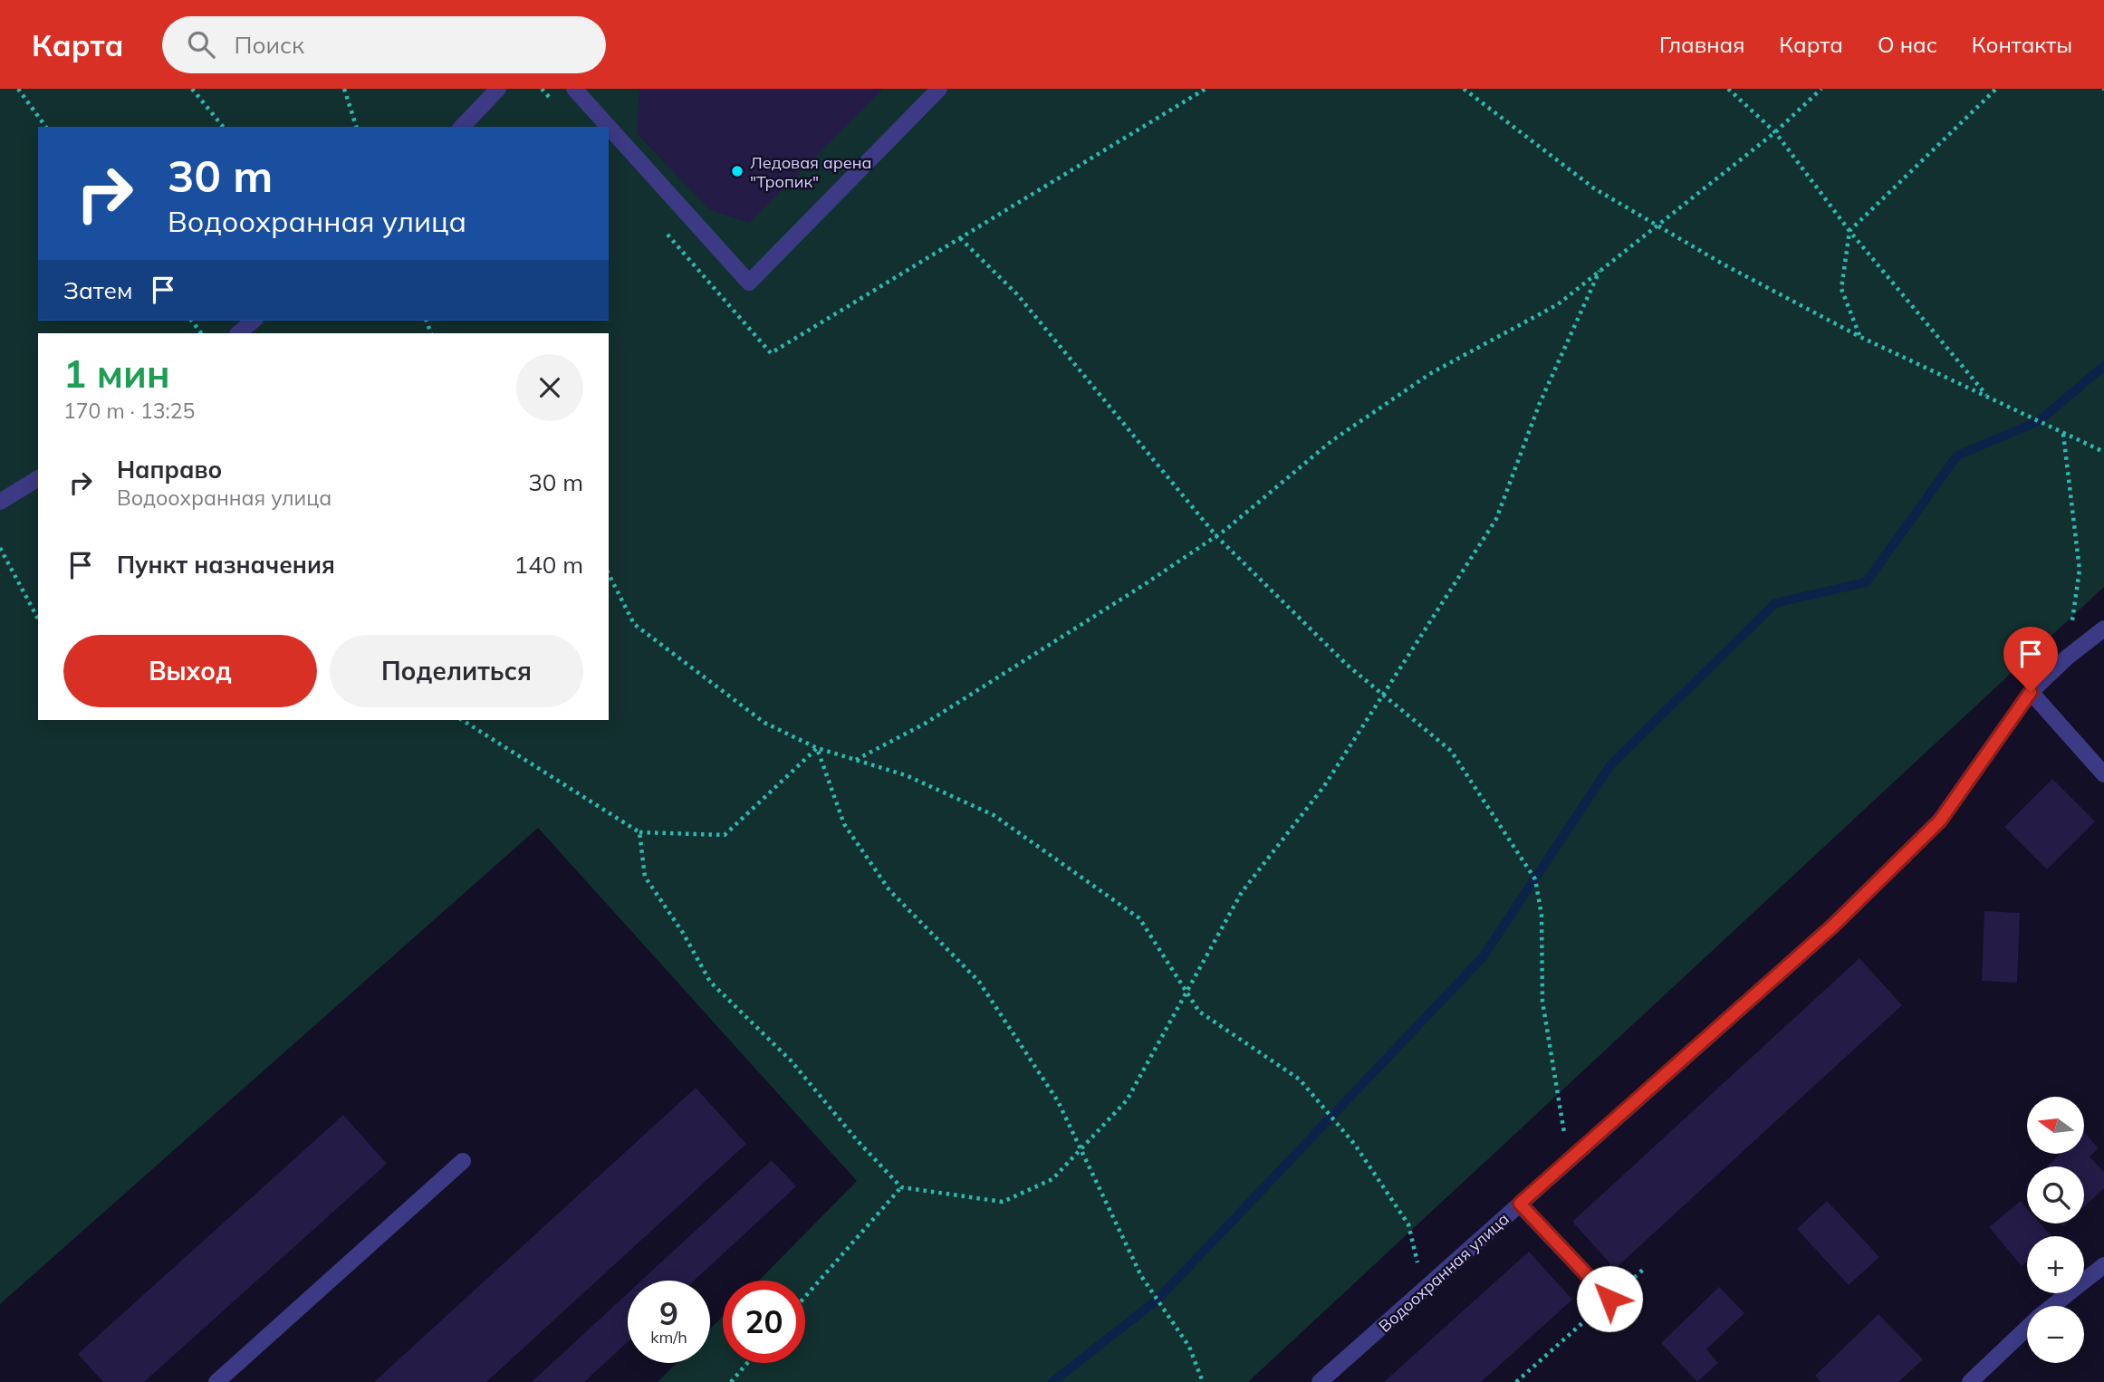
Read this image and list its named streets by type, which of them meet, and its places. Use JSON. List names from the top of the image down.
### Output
{
  "streets": {
    "street": ["Водоохранная улица"]
  },
  "places": ["Ледовая арена \"Тропик\""],
  "north": "left",
  "page": {
    "header": "Карта",
    "search": "Поиск",
    "nav": [
      "Главная",
      "Карта",
      "О нас",
      "Контакты"
    ],
    "turn": ["30 m", "Водоохранная улица"],
    "then": "Затем",
    "heading": ["1 мин", "170 m · 13:25"],
    "list": [
      {
        "name": "Направо",
        "note": "Водоохранная улица",
        "value": "30 m"
      },
      {
        "name": "Пункт назначения",
        "value": "140 m"
      }
    ],
    "buttons": ["Выход", "Поделиться"],
    "map_buttons": ["+", "−"],
    "speed": "9 km/h",
    "limit": "20"
  }
}
